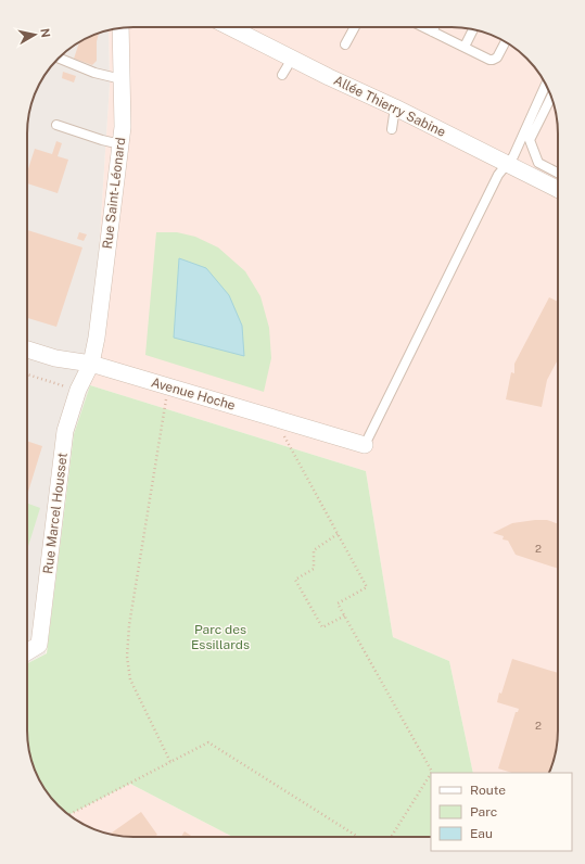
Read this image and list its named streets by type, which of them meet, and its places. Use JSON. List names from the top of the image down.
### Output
{
  "streets": {
    "street": [
      "Allée Thierry Sabine",
      "Rue Saint-Léonard",
      "Avenue Hoche",
      "Rue Marcel Housset"
    ]
  },
  "crossings": [
    ["Rue Saint-Léonard", "Avenue Hoche"],
    ["Rue Saint-Léonard", "Rue Marcel Housset"],
    ["Avenue Hoche", "Rue Marcel Housset"]
  ],
  "parks": ["Parc des Essillards"],
  "house_numbers": ["2", "2"],
  "legend": ["Route", "Parc", "Eau"],
  "north": "right"
}
